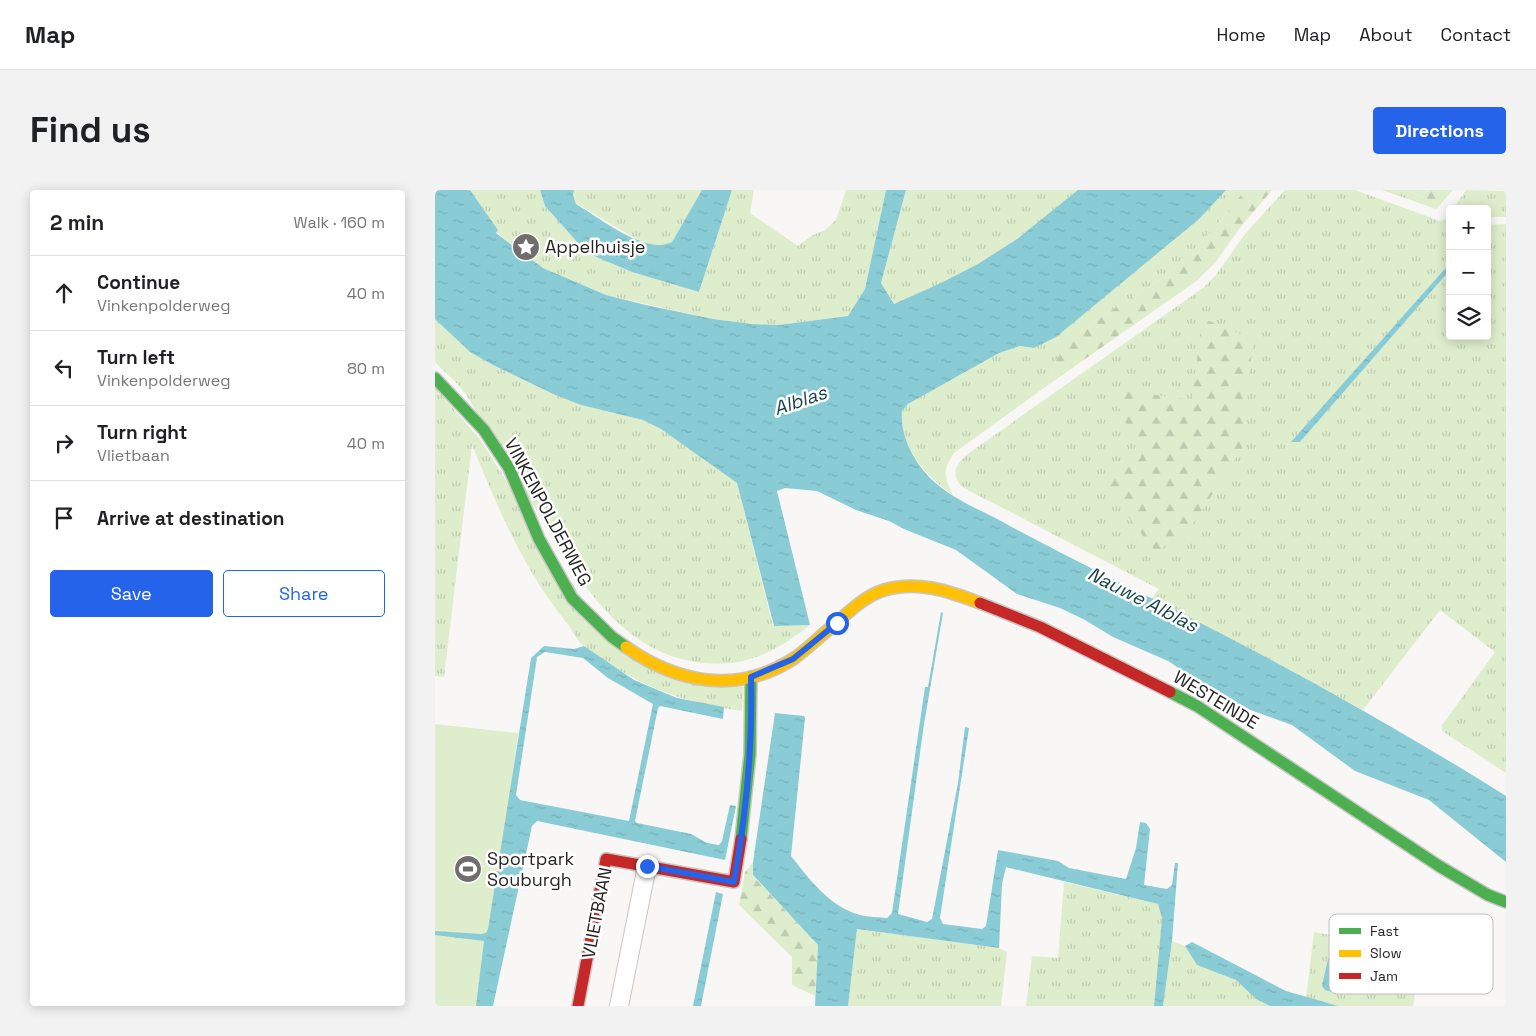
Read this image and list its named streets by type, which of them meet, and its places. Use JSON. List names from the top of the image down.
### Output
{
  "streets": {
    "street": ["VINKENPOLDERWEG", "WESTEINDE", "VLIETBAAN"]
  },
  "crossings": [
    ["VINKENPOLDERWEG", "WESTEINDE"],
    ["VINKENPOLDERWEG", "VLIETBAAN"]
  ],
  "water": ["Alblas", "Nauwe Alblas"],
  "places": {
    "place": ["Appelhuisje"],
    "sports": ["Sportpark Souburgh"]
  },
  "legend": ["Fast", "Slow", "Jam"],
  "page": {
    "header": "Map",
    "nav": [
      "Home",
      "Map",
      "About",
      "Contact"
    ],
    "buttons": [
      "Directions",
      ["Save", "Share"]
    ],
    "title": "Find us",
    "heading": ["2 min", "Walk · 160 m"],
    "map_buttons": ["+", "−"],
    "list": [
      ["Continue", "Vinkenpolderweg", "40 m"],
      ["Turn left", "Vinkenpolderweg", "80 m"],
      ["Turn right", "Vlietbaan", "40 m"],
      "Arrive at destination"
    ]
  }
}
